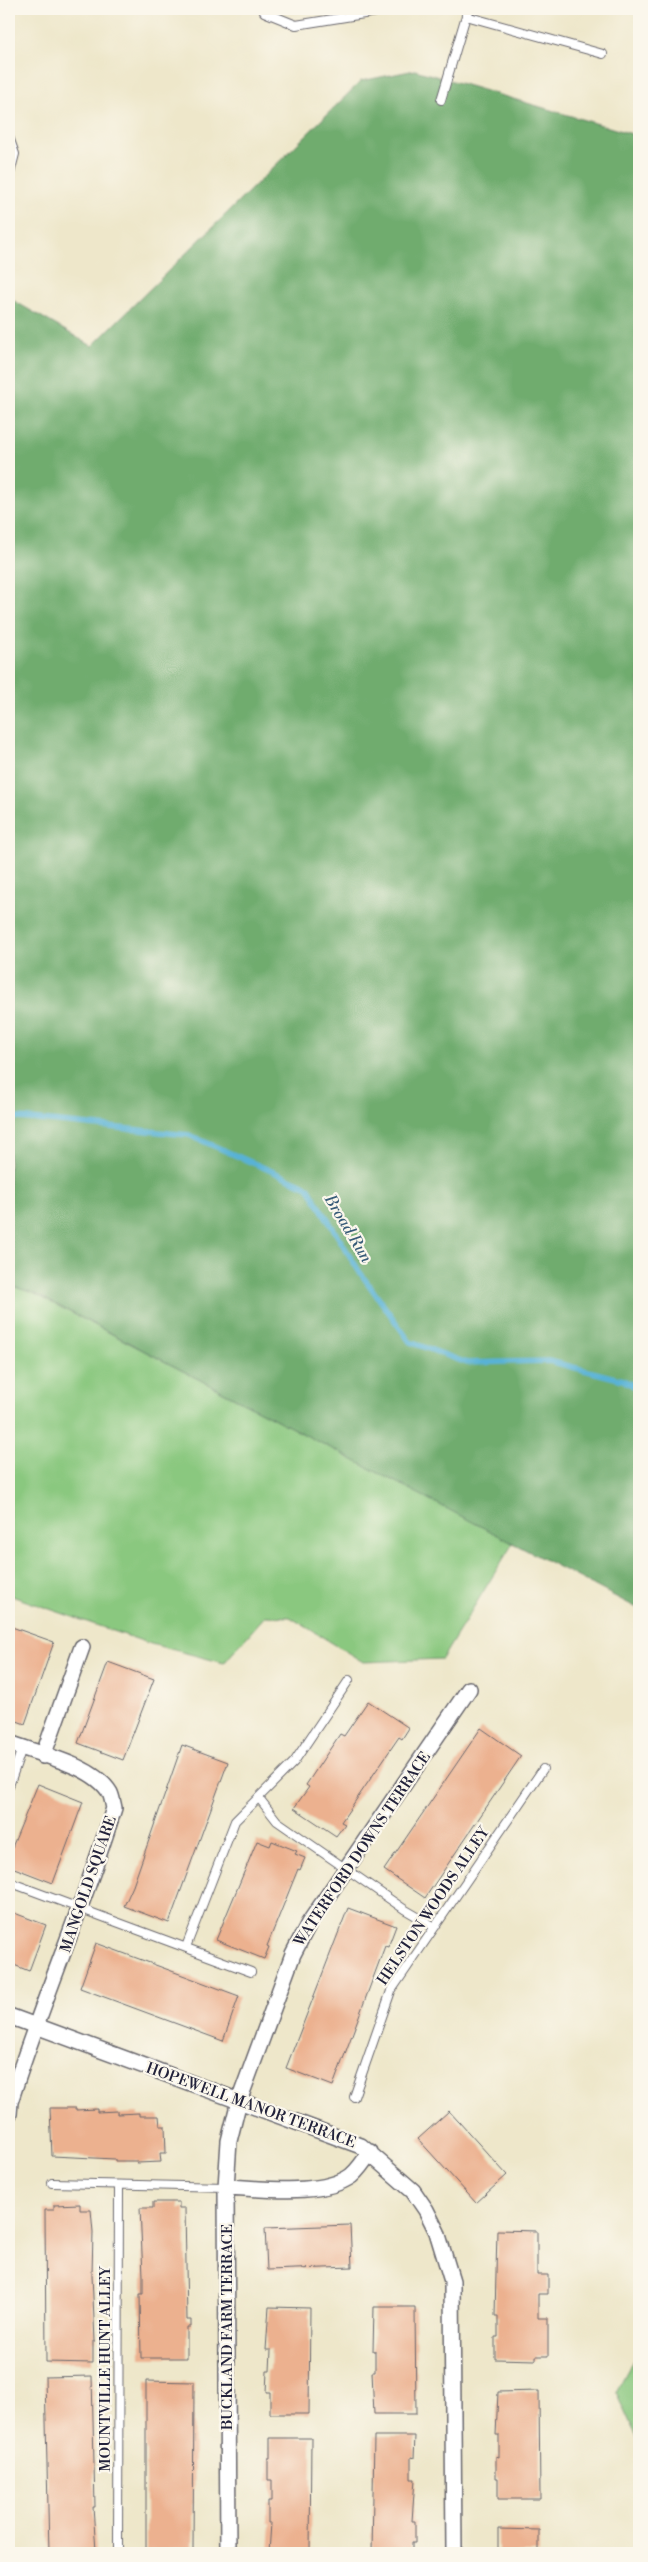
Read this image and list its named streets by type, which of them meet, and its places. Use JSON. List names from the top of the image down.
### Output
{
  "streets": {
    "street": [
      "WATERFORD DOWNS TERRACE",
      "MANGOLD SQUARE",
      "HOPEWELL MANOR TERRACE",
      "BUCKLAND FARM TERRACE"
    ],
    "lane": ["HELSTON WOODS ALLEY", "MOUNTVILLE HUNT ALLEY"]
  },
  "crossings": [
    ["WATERFORD DOWNS TERRACE", "HOPEWELL MANOR TERRACE"],
    ["WATERFORD DOWNS TERRACE", "BUCKLAND FARM TERRACE"],
    ["MANGOLD SQUARE", "HOPEWELL MANOR TERRACE"],
    ["HOPEWELL MANOR TERRACE", "BUCKLAND FARM TERRACE"]
  ],
  "water": ["Broad Run"]
}
